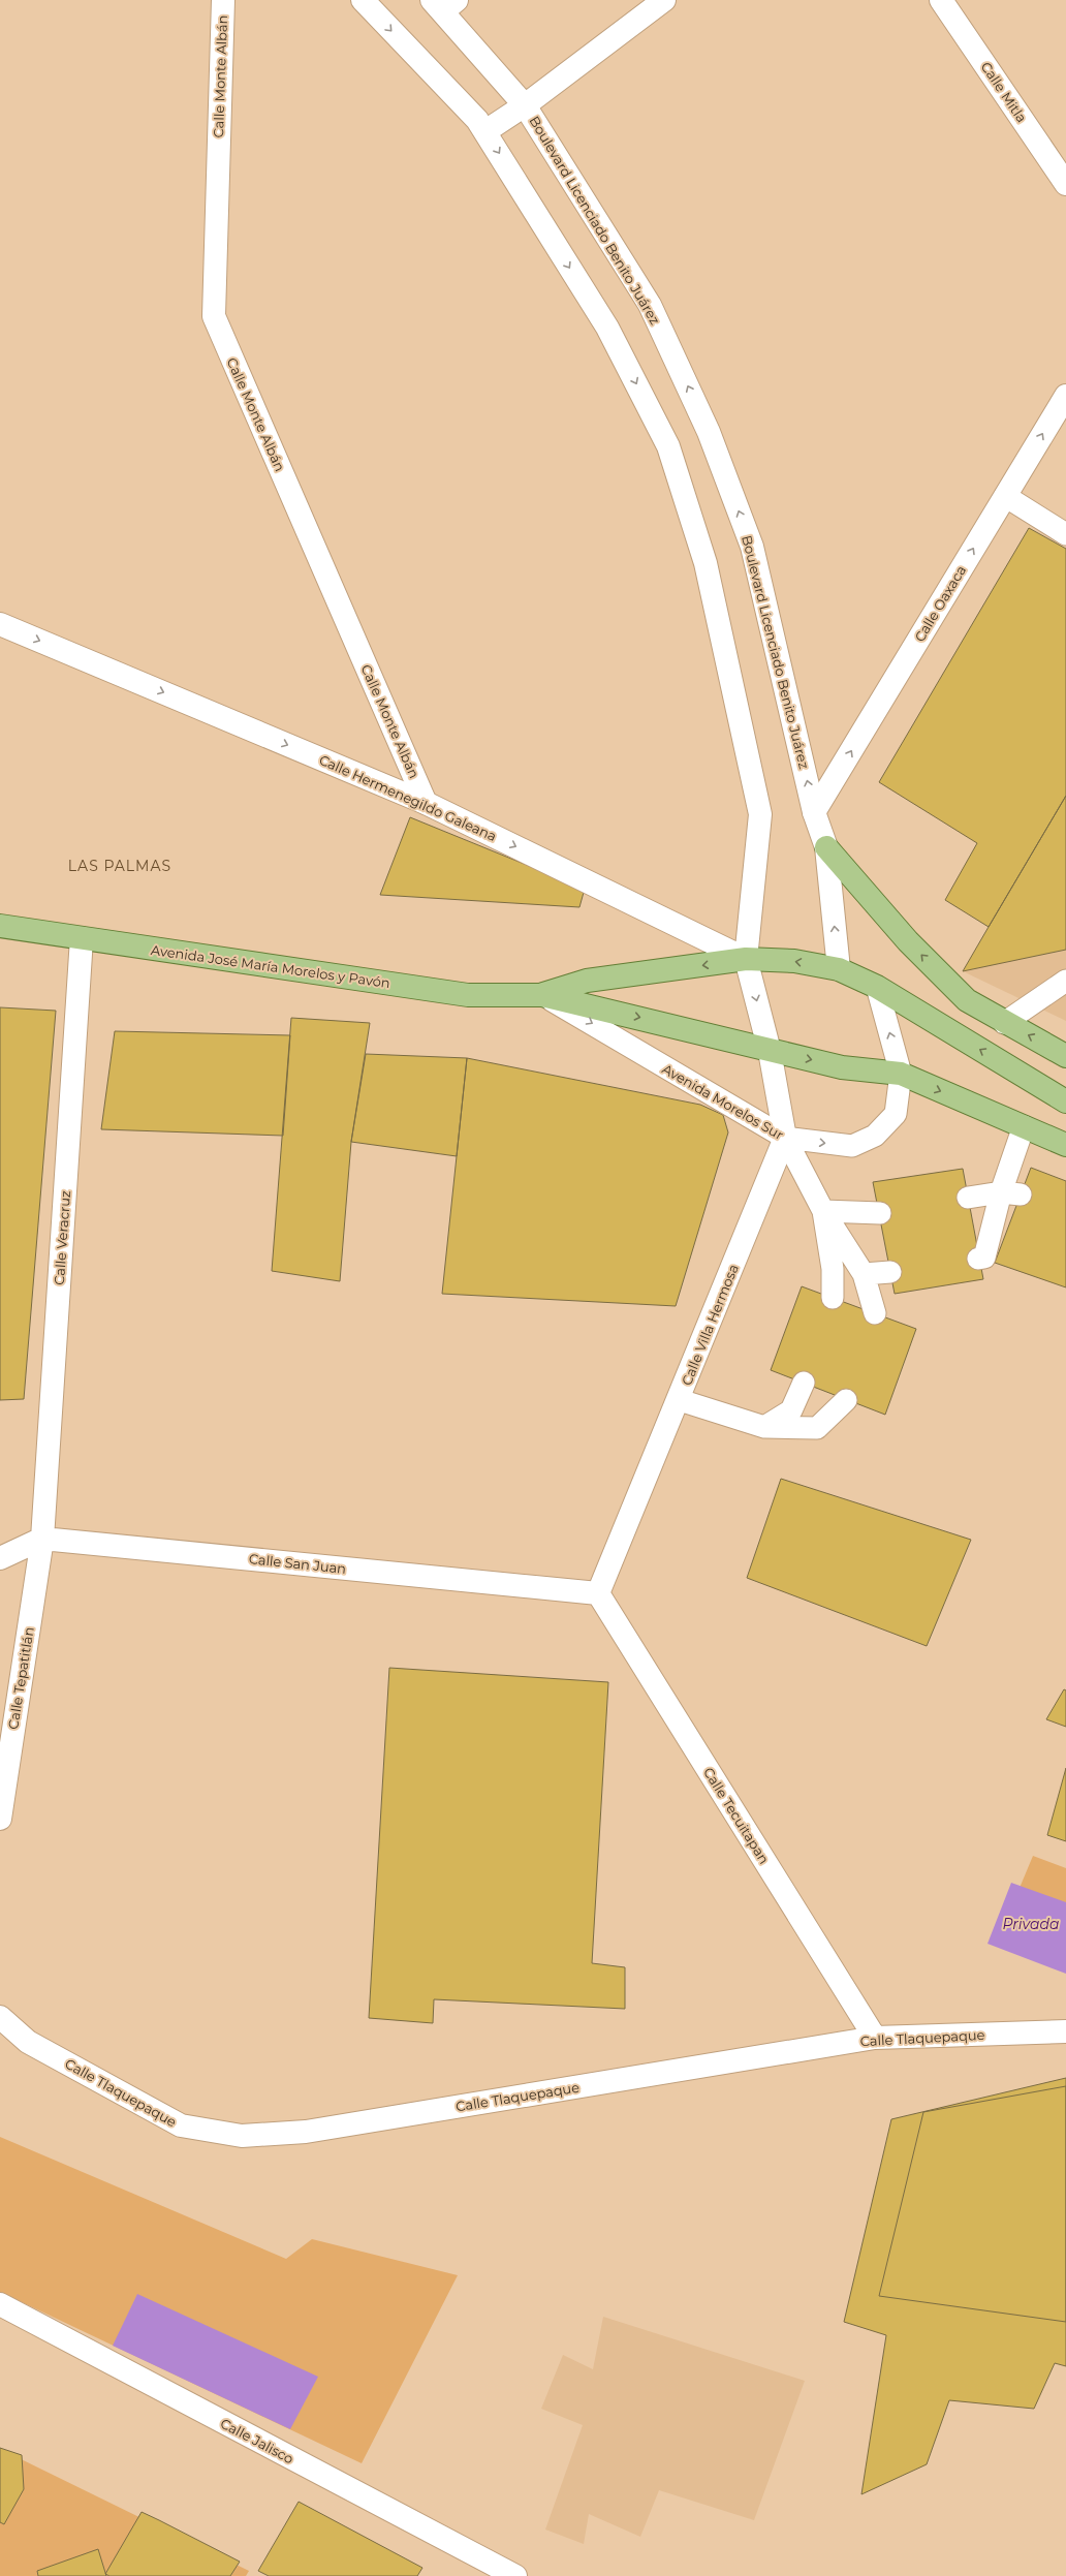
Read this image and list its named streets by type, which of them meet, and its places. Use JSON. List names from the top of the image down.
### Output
{
  "streets": {
    "main road": ["Avenida José María Morelos y Pavón"],
    "street": [
      "Calle Monte Albán",
      "Calle Mitla",
      "Boulevard Licenciado Benito Juárez",
      "Calle Oaxaca",
      "Calle Hermenegildo Galeana",
      "Calle Veracruz",
      "Calle Villa Hermosa",
      "Calle San Juan",
      "Calle Tepatitlán",
      "Calle Tecuitapan",
      "Calle Tlaquepaque",
      "Calle Jalisco"
    ],
    "lane": ["Avenida Morelos Sur"]
  },
  "crossings": [
    ["Calle Monte Albán", "Calle Hermenegildo Galeana"],
    ["Boulevard Licenciado Benito Juárez", "Calle Oaxaca"],
    ["Avenida José María Morelos y Pavón", "Avenida Morelos Sur"],
    ["Avenida José María Morelos y Pavón", "Calle Veracruz"],
    ["Avenida Morelos Sur", "Calle Villa Hermosa"],
    ["Calle Veracruz", "Calle San Juan"],
    ["Calle Veracruz", "Calle Tepatitlán"],
    ["Calle Villa Hermosa", "Calle San Juan"],
    ["Calle Villa Hermosa", "Calle Tecuitapan"],
    ["Calle San Juan", "Calle Tepatitlán"],
    ["Calle San Juan", "Calle Tecuitapan"],
    ["Calle Tecuitapan", "Calle Tlaquepaque"]
  ],
  "one_way": ["Calle Oaxaca", "Calle Hermenegildo Galeana"],
  "districts": ["LAS PALMAS"],
  "water": ["Privada"]
}
